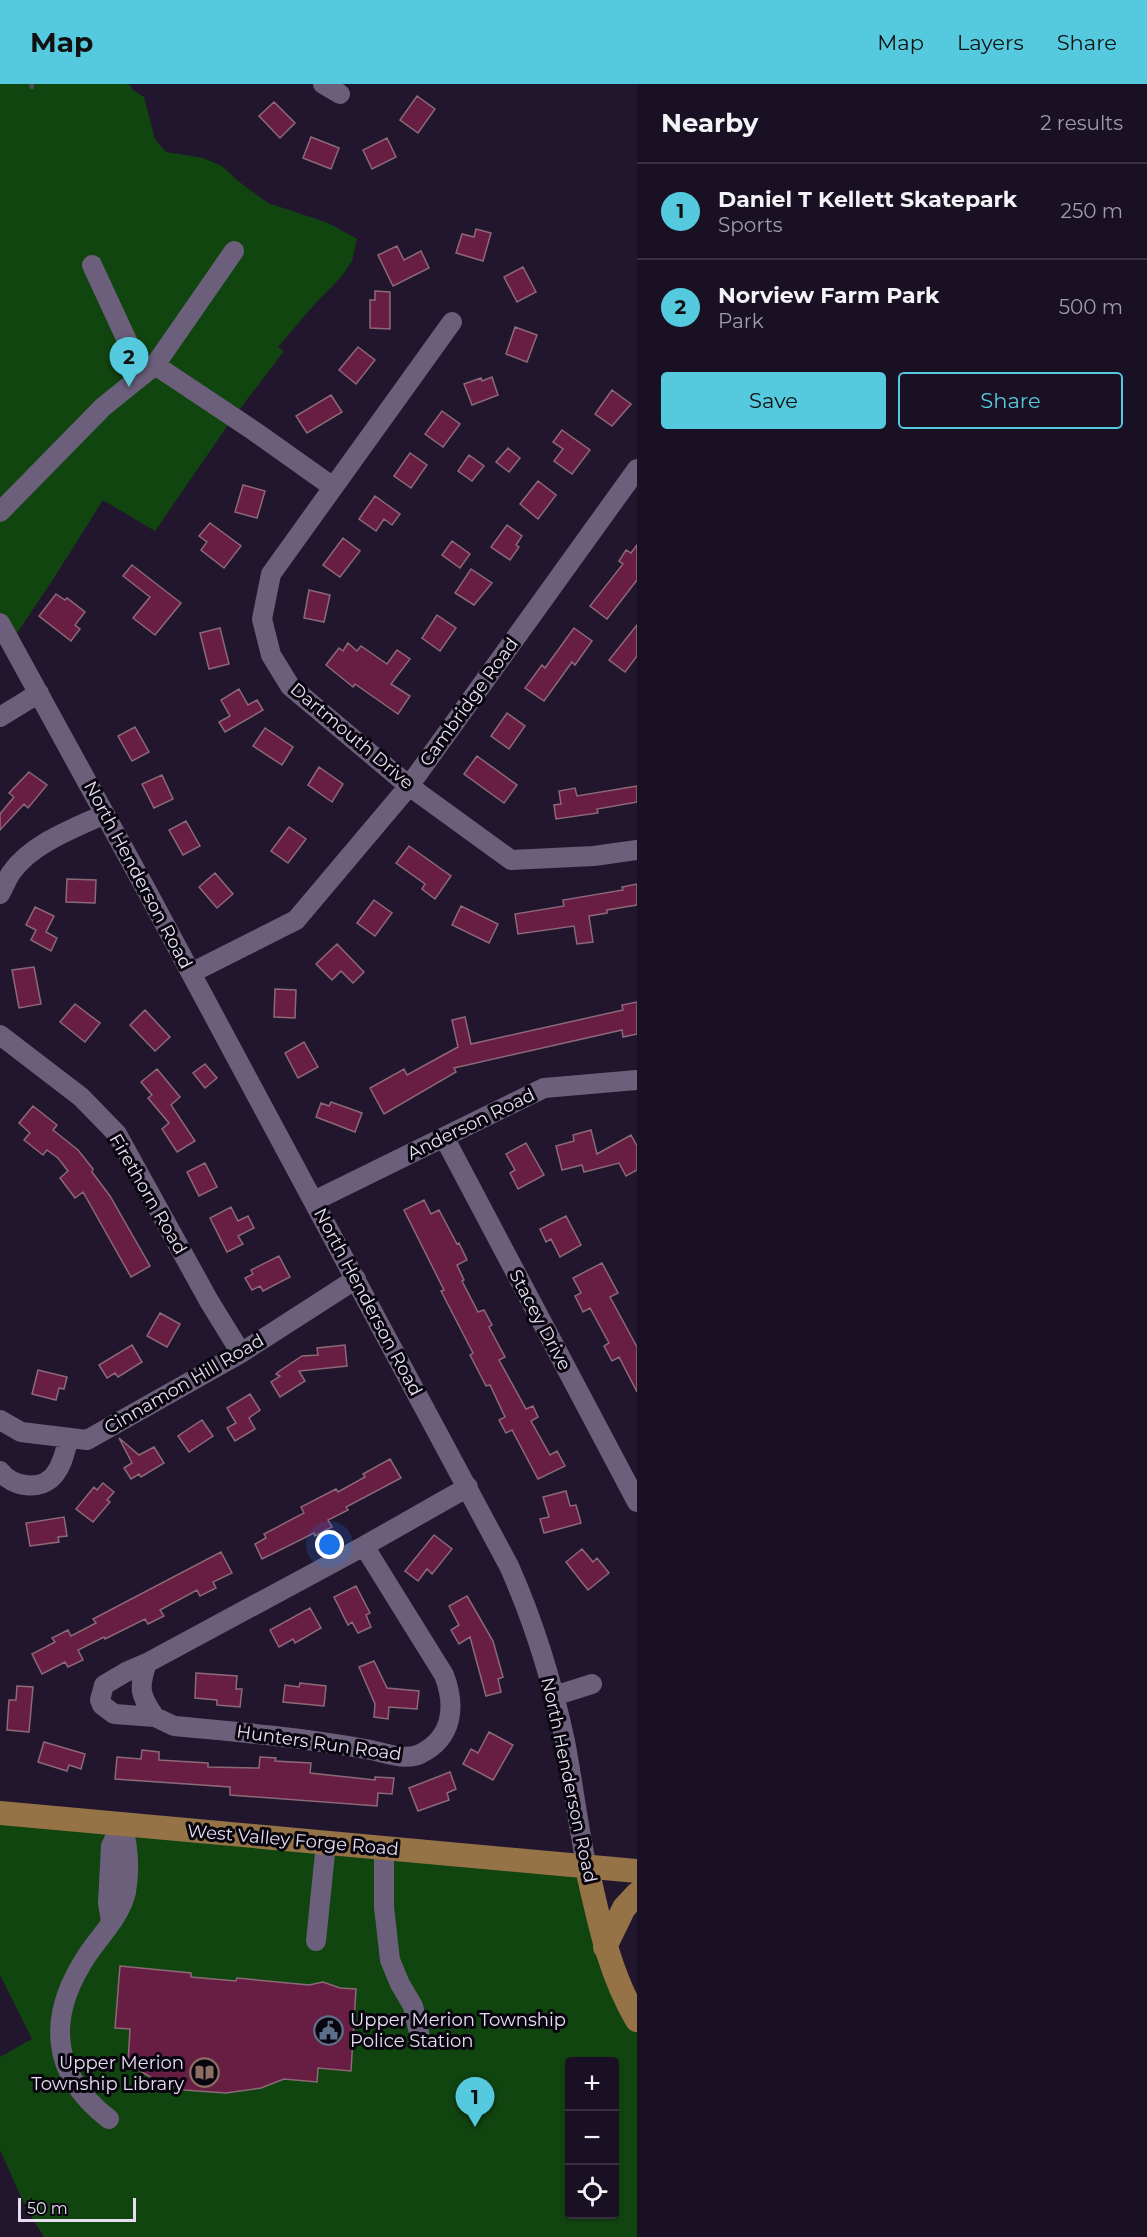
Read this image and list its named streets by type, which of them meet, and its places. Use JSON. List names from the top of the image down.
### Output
{
  "streets": {
    "main road": ["North Henderson Road", "West Valley Forge Road"],
    "street": [
      "Cambridge Road",
      "Dartmouth Drive",
      "Anderson Road",
      "Firethorn Road",
      "Stacey Drive",
      "Cinnamon Hill Road",
      "Hunters Run Road"
    ]
  },
  "crossings": [
    ["Cambridge Road", "Dartmouth Drive"],
    ["Cambridge Road", "North Henderson Road"],
    ["North Henderson Road", "Anderson Road"],
    ["North Henderson Road", "Cinnamon Hill Road"],
    ["North Henderson Road", "Hunters Run Road"],
    ["North Henderson Road", "West Valley Forge Road"],
    ["Anderson Road", "Stacey Drive"],
    ["Firethorn Road", "Cinnamon Hill Road"]
  ],
  "places": {
    "public building": ["Upper Merion Township Police Station"],
    "library": ["Upper Merion Township Library"]
  },
  "scale_bar": "50 m",
  "page": {
    "header": "Map",
    "nav": ["Map", "Layers", "Share"],
    "heading": ["Nearby", "2 results"],
    "list": [
      {
        "mark": "1",
        "name": "Daniel T Kellett Skatepark",
        "note": "Sports",
        "value": "250 m"
      },
      {
        "mark": "2",
        "name": "Norview Farm Park",
        "note": "Park",
        "value": "500 m"
      }
    ],
    "pins": ["2", "1"],
    "buttons": ["Save", "Share"],
    "map_buttons": ["+", "−"],
    "scale": "50 m"
  }
}
